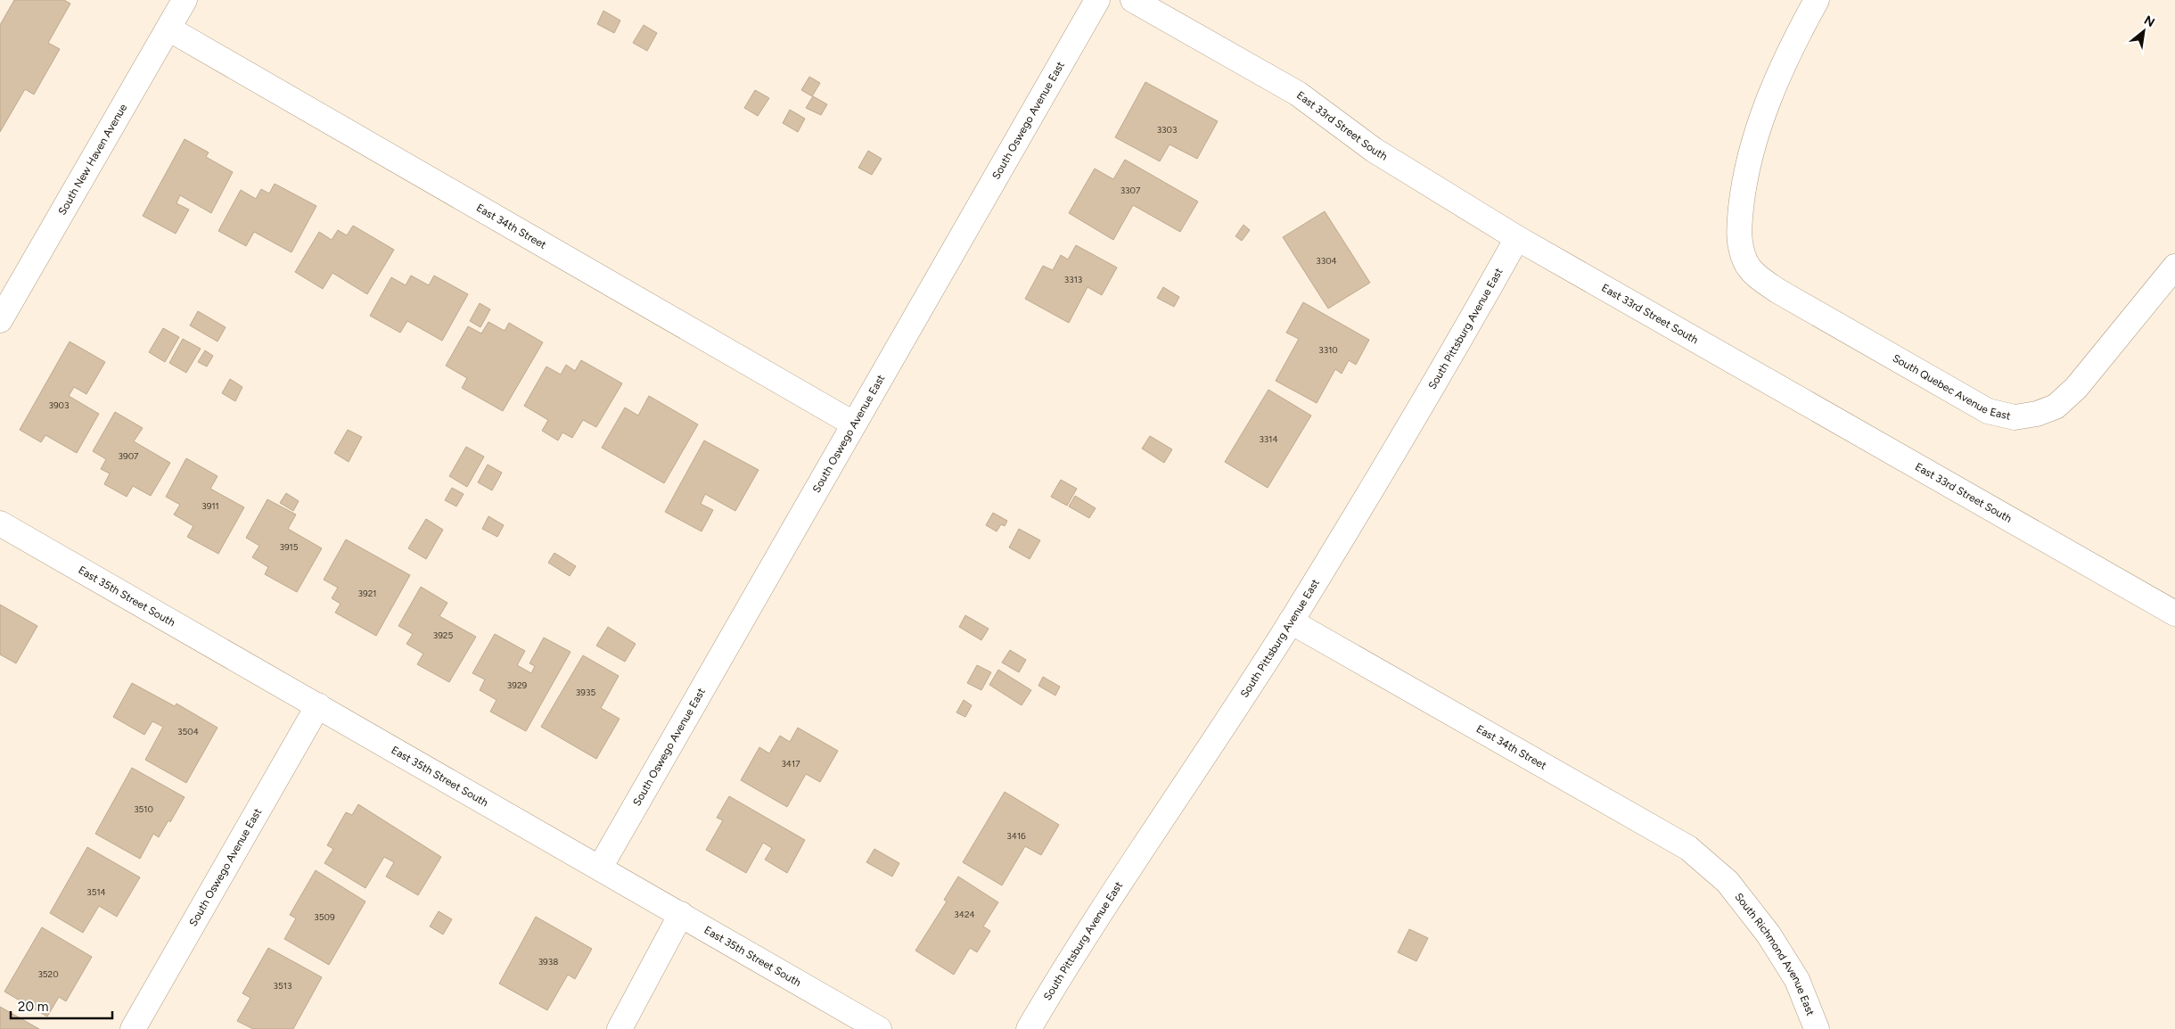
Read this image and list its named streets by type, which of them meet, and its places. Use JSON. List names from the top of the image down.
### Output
{
  "streets": {
    "street": [
      "South Oswego Avenue East",
      "East 33rd Street South",
      "South New Haven Avenue",
      "East 34th Street",
      "South Pittsburg Avenue East",
      "South Quebec Avenue East",
      "East 35th Street South",
      "South Richmond Avenue East"
    ]
  },
  "crossings": [
    ["South Oswego Avenue East", "East 34th Street"],
    ["South Oswego Avenue East", "East 35th Street South"],
    ["East 33rd Street South", "South Pittsburg Avenue East"],
    ["South New Haven Avenue", "East 34th Street"],
    ["East 34th Street", "South Pittsburg Avenue East"],
    ["East 34th Street", "South Richmond Avenue East"]
  ],
  "house_numbers": [
    "3303",
    "3307",
    "3304",
    "3313",
    "3310",
    "3903",
    "3314",
    "3907",
    "3911",
    "3915",
    "3921",
    "3925",
    "3929",
    "3935",
    "3504",
    "3417",
    "3510",
    "3416",
    "3514",
    "3424",
    "3509",
    "3938",
    "3520",
    "3513"
  ],
  "scale_bar": "20 m",
  "north": "top right"
}
